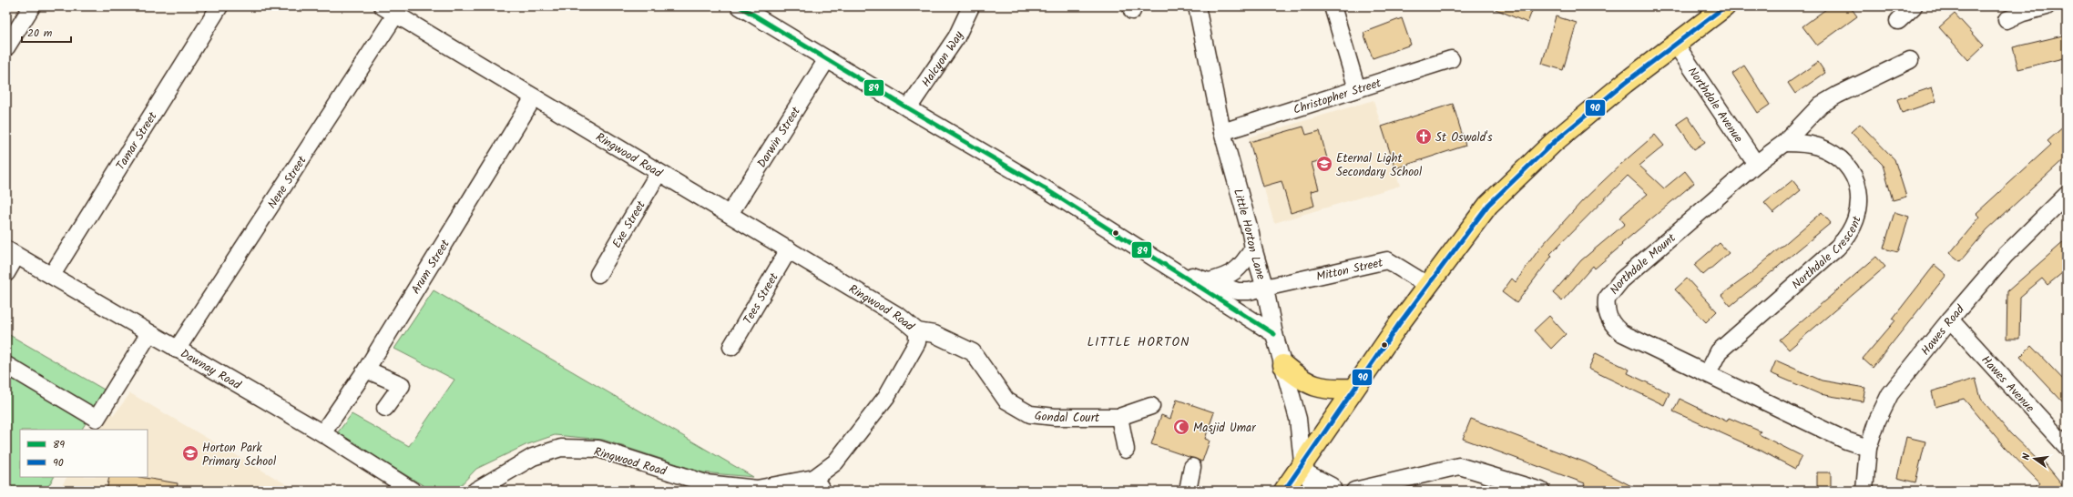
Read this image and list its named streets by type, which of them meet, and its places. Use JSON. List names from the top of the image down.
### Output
{
  "streets": {
    "street": [
      "Halcyon Way",
      "Christopher Street",
      "Northdale Avenue",
      "Darwin Street",
      "Tamar Street",
      "Ringwood Road",
      "Nene Street",
      "Exe Street",
      "Little Horton Lane",
      "Northdale Crescent",
      "Northdale Mount",
      "Arum Street",
      "Mitton Street",
      "Tees Street",
      "Hawes Road",
      "Dawnay Road",
      "Hawes Avenue",
      "Gondal Court"
    ]
  },
  "crossings": [
    ["Christopher Street", "Little Horton Lane"],
    ["Northdale Avenue", "Northdale Mount"],
    ["Darwin Street", "Ringwood Road"],
    ["Tamar Street", "Dawnay Road"],
    ["Ringwood Road", "Nene Street"],
    ["Ringwood Road", "Exe Street"],
    ["Ringwood Road", "Arum Street"],
    ["Ringwood Road", "Tees Street"],
    ["Ringwood Road", "Gondal Court"],
    ["Nene Street", "Dawnay Road"],
    ["Little Horton Lane", "Mitton Street"],
    ["Northdale Crescent", "Northdale Mount"],
    ["Northdale Mount", "Hawes Road"],
    ["Arum Street", "Dawnay Road"],
    ["Hawes Road", "Hawes Avenue"]
  ],
  "districts": ["LITTLE HORTON"],
  "places": {
    "church": ["St Oswald's"],
    "school or university": ["Eternal Light Secondary School", "Horton Park Primary School"],
    "mosque": ["Masjid Umar"]
  },
  "lines": ["transit line 89", "transit line 90"],
  "legend": ["89", "90"],
  "scale_bar": "20 m",
  "north": "left"
}
